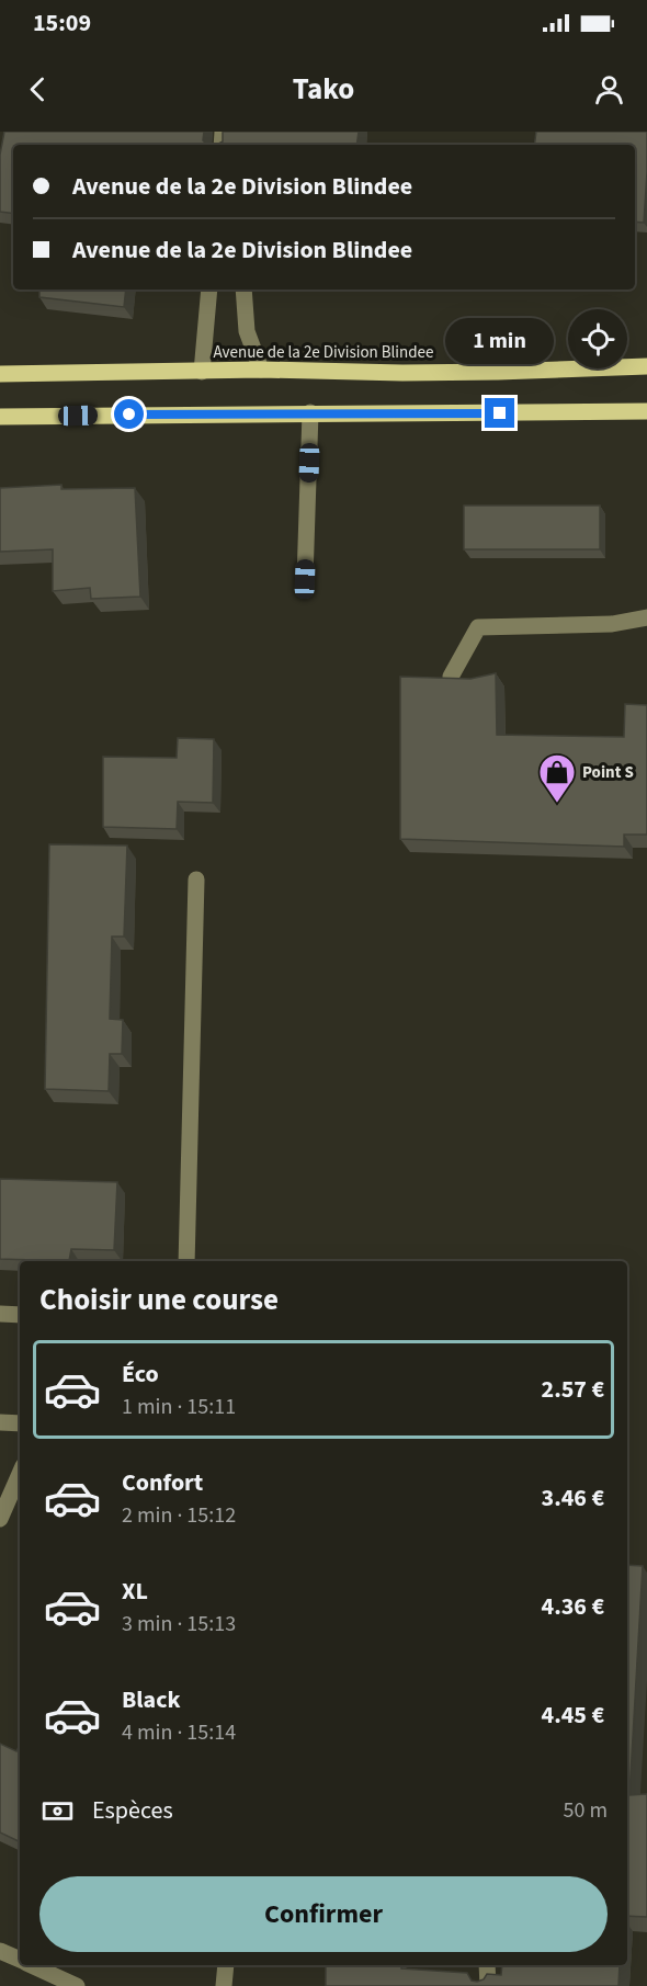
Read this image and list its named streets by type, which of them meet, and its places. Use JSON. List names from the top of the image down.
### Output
{
  "streets": {
    "main road": ["Avenue de la 2e Division Blindee"]
  },
  "places": {
    "shop": ["Point S"]
  },
  "page": {
    "status": "15:09",
    "header": "Tako",
    "banner": ["Avenue de la 2e Division Blindee", "Avenue de la 2e Division Blindee"],
    "bubble": "1 min",
    "heading": "Choisir une course",
    "list": [
      {
        "name": "Éco",
        "note": "1 min · 15:11",
        "value": "2.57 €"
      },
      {
        "name": "Confort",
        "note": "2 min · 15:12",
        "value": "3.46 €"
      },
      {
        "name": "XL",
        "note": "3 min · 15:13",
        "value": "4.36 €"
      },
      {
        "name": "Black",
        "note": "4 min · 15:14",
        "value": "4.45 €"
      }
    ],
    "pay": ["Espèces", "50 m"],
    "buttons": "Confirmer"
  }
}
